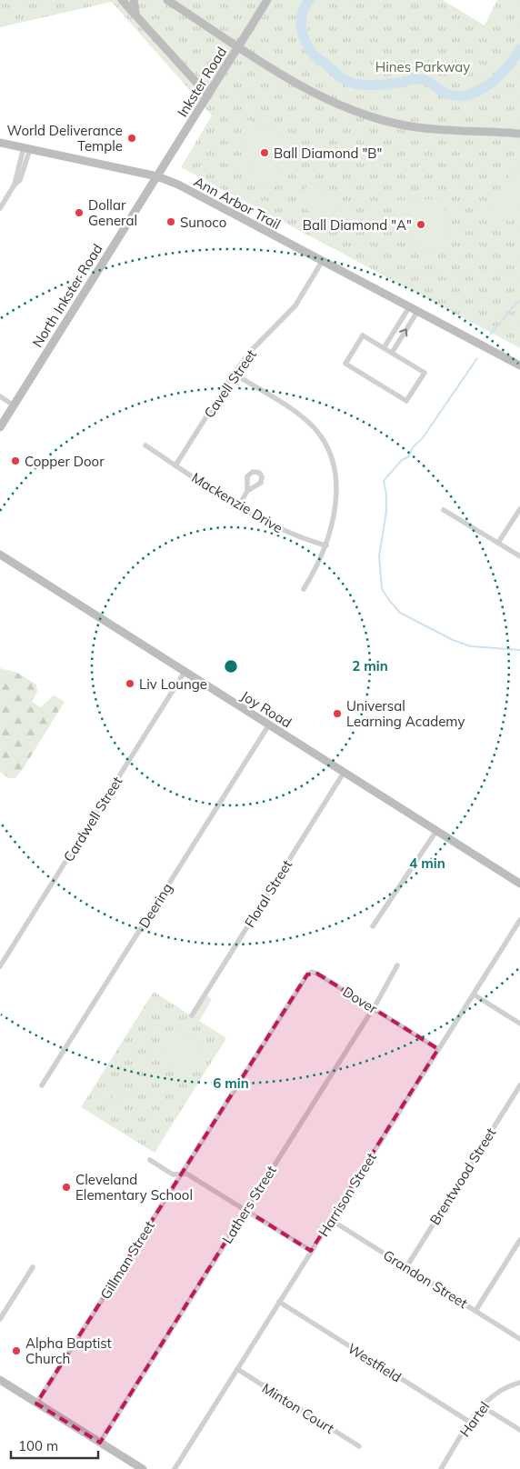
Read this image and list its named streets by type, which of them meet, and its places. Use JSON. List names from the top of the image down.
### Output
{
  "streets": {
    "main road": [
      "Inkster Road",
      "Ann Arbor Trail",
      "North Inkster Road",
      "Joy Road"
    ],
    "street": [
      "Cavell Street",
      "Mackenzie Drive",
      "Cardwell Street",
      "Floral Street",
      "Deering",
      "Dover",
      "Brentwood Street",
      "Harrison Street",
      "Lathers Street",
      "Gillman Street",
      "Grandon Street",
      "Westfield",
      "Minton Court",
      "Hartel"
    ]
  },
  "crossings": [
    ["Inkster Road", "Ann Arbor Trail"],
    ["Inkster Road", "North Inkster Road"],
    ["Ann Arbor Trail", "North Inkster Road"],
    ["Ann Arbor Trail", "Cavell Street"],
    ["Cavell Street", "Mackenzie Drive"],
    ["Joy Road", "Cardwell Street"],
    ["Joy Road", "Floral Street"],
    ["Joy Road", "Deering"],
    ["Dover", "Harrison Street"],
    ["Dover", "Lathers Street"],
    ["Dover", "Gillman Street"],
    ["Brentwood Street", "Grandon Street"],
    ["Harrison Street", "Grandon Street"],
    ["Harrison Street", "Westfield"],
    ["Harrison Street", "Minton Court"],
    ["Westfield", "Hartel"]
  ],
  "parks": ["Hines Parkway"],
  "places": [
    "World Deliverance Temple",
    "Ball Diamond \"B\"",
    "Dollar General",
    "Sunoco",
    "Ball Diamond \"A\"",
    "Copper Door",
    "Liv Lounge",
    "Universal Learning Academy",
    "Cleveland Elementary School",
    "Alpha Baptist Church"
  ],
  "scale_bar": "100 m",
  "rings": ["2 min", "4 min", "6 min"]
}
